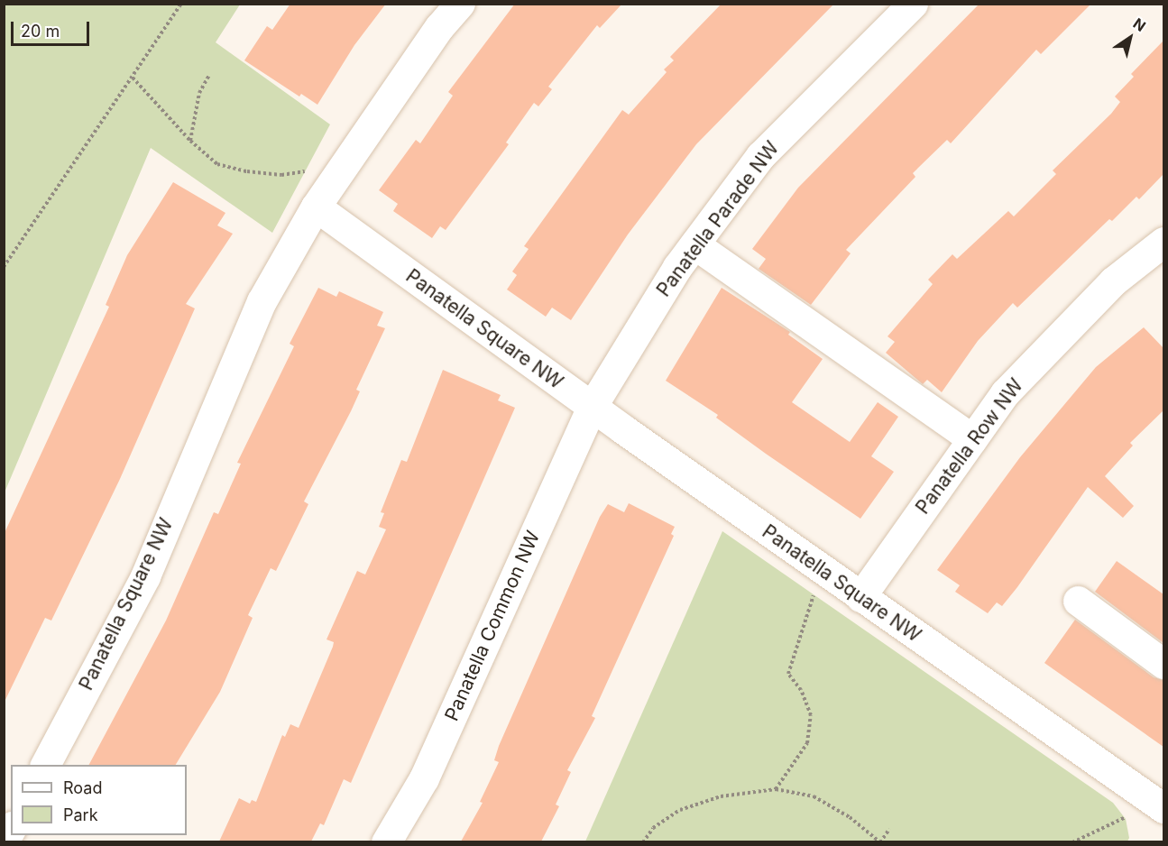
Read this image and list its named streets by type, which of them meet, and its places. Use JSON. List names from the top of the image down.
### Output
{
  "streets": {
    "street": [
      "Panatella Parade NW",
      "Panatella Square NW",
      "Panatella Row NW",
      "Panatella Common NW"
    ]
  },
  "crossings": [
    ["Panatella Parade NW", "Panatella Square NW"],
    ["Panatella Parade NW", "Panatella Common NW"],
    ["Panatella Square NW", "Panatella Row NW"],
    ["Panatella Square NW", "Panatella Common NW"]
  ],
  "legend": ["Road", "Park"],
  "scale_bar": "20 m",
  "north": "top right"
}
